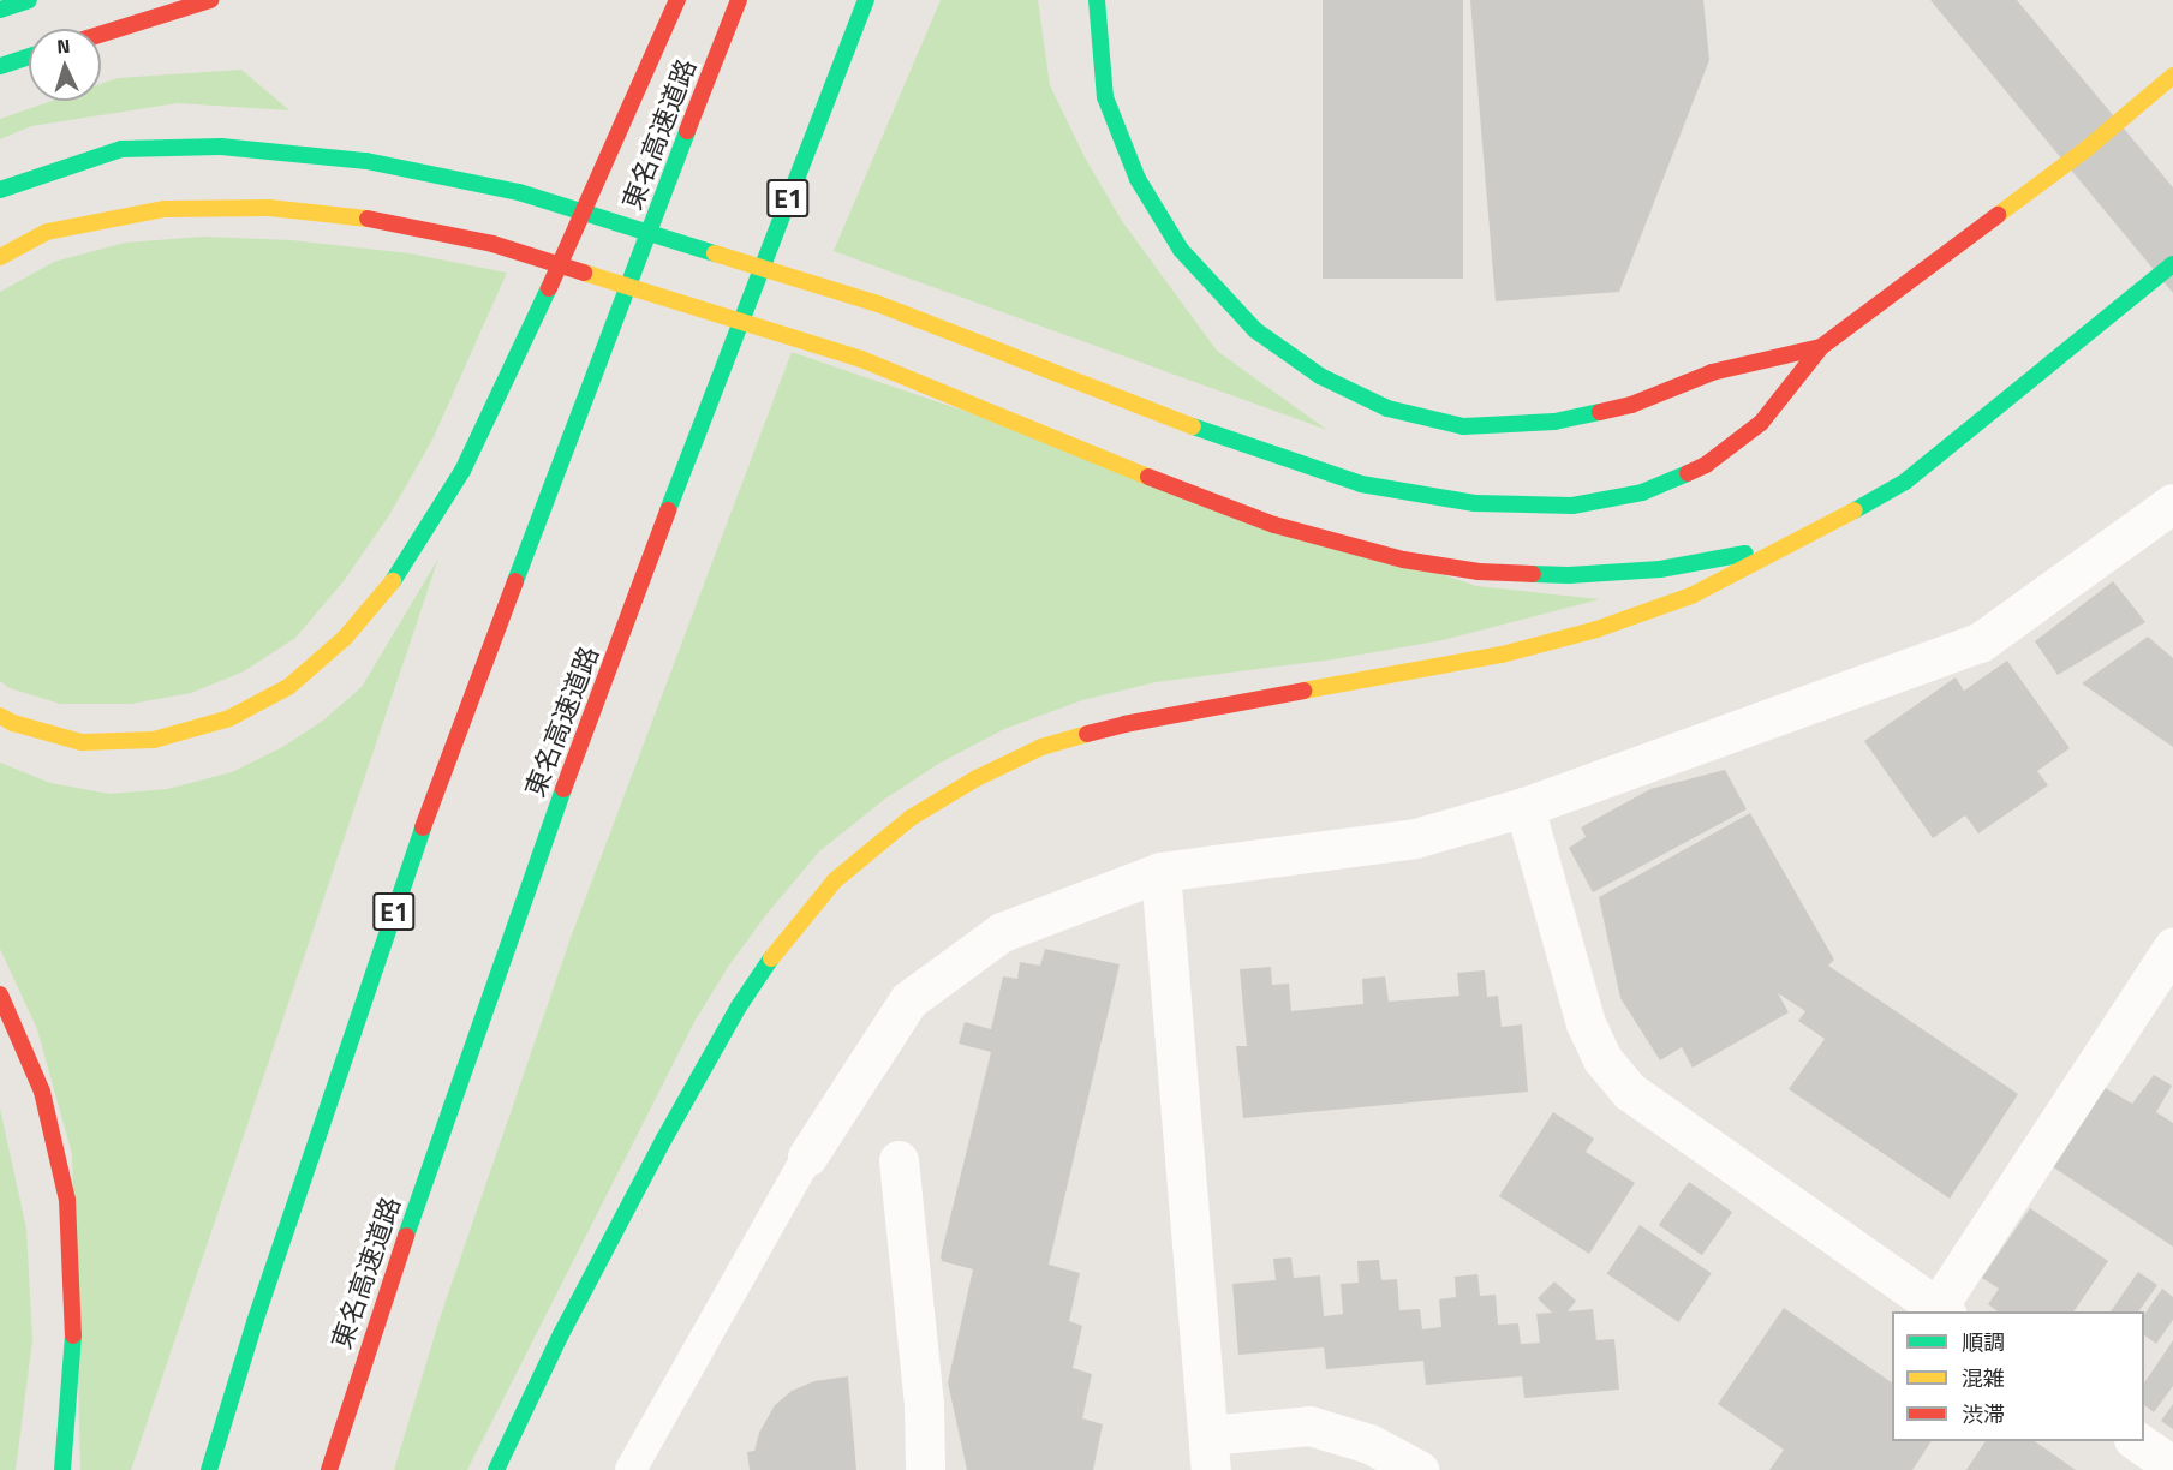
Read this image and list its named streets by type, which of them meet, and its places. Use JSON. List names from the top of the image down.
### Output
{
  "streets": {
    "main road": ["東名高速道路", "E1"]
  },
  "legend": ["順調", "混雑", "渋滞"],
  "north": "top"
}
